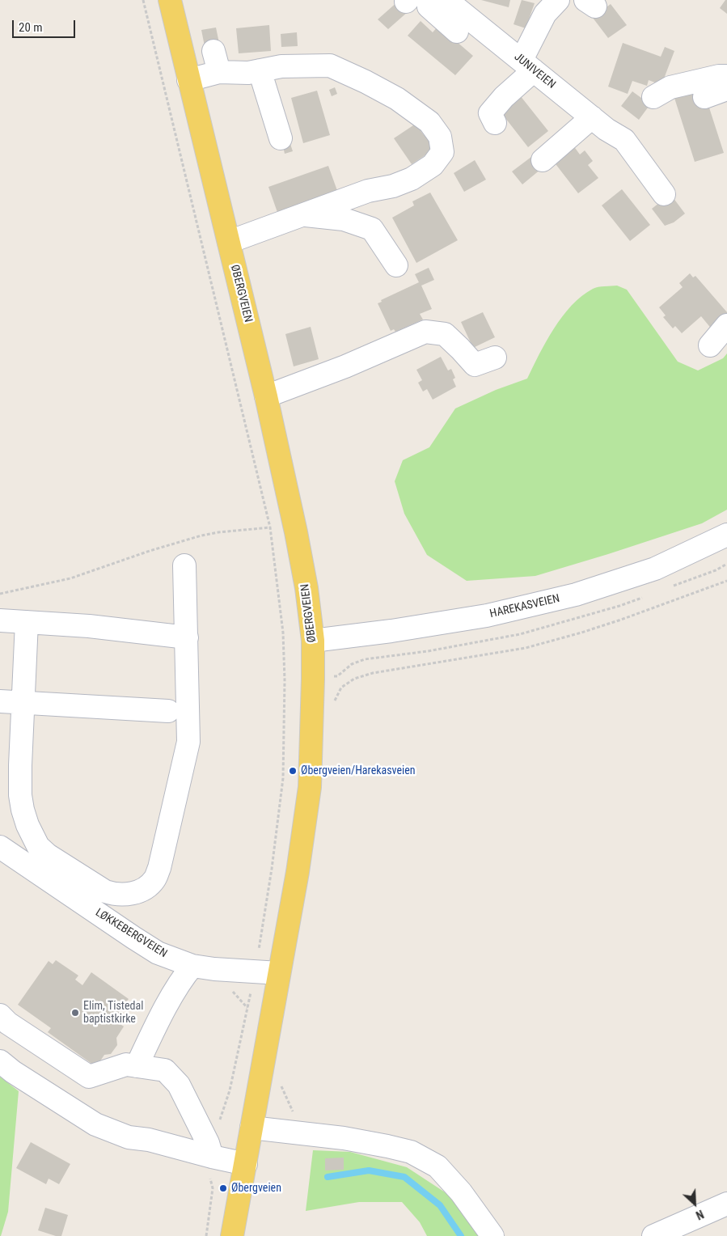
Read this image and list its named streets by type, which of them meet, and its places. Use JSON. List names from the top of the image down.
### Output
{
  "streets": {
    "main road": ["ØBERGVEIEN"],
    "street": ["JUNIVEIEN", "HAREKASVEIEN", "LØKKEBERGVEIEN"]
  },
  "crossings": [
    ["ØBERGVEIEN", "HAREKASVEIEN"],
    ["ØBERGVEIEN", "LØKKEBERGVEIEN"]
  ],
  "places": ["Øbergveien/Harekasveien", "Elim, Tistedal baptistkirke", "Øbergveien"],
  "scale_bar": "20 m",
  "north": "bottom right"
}
